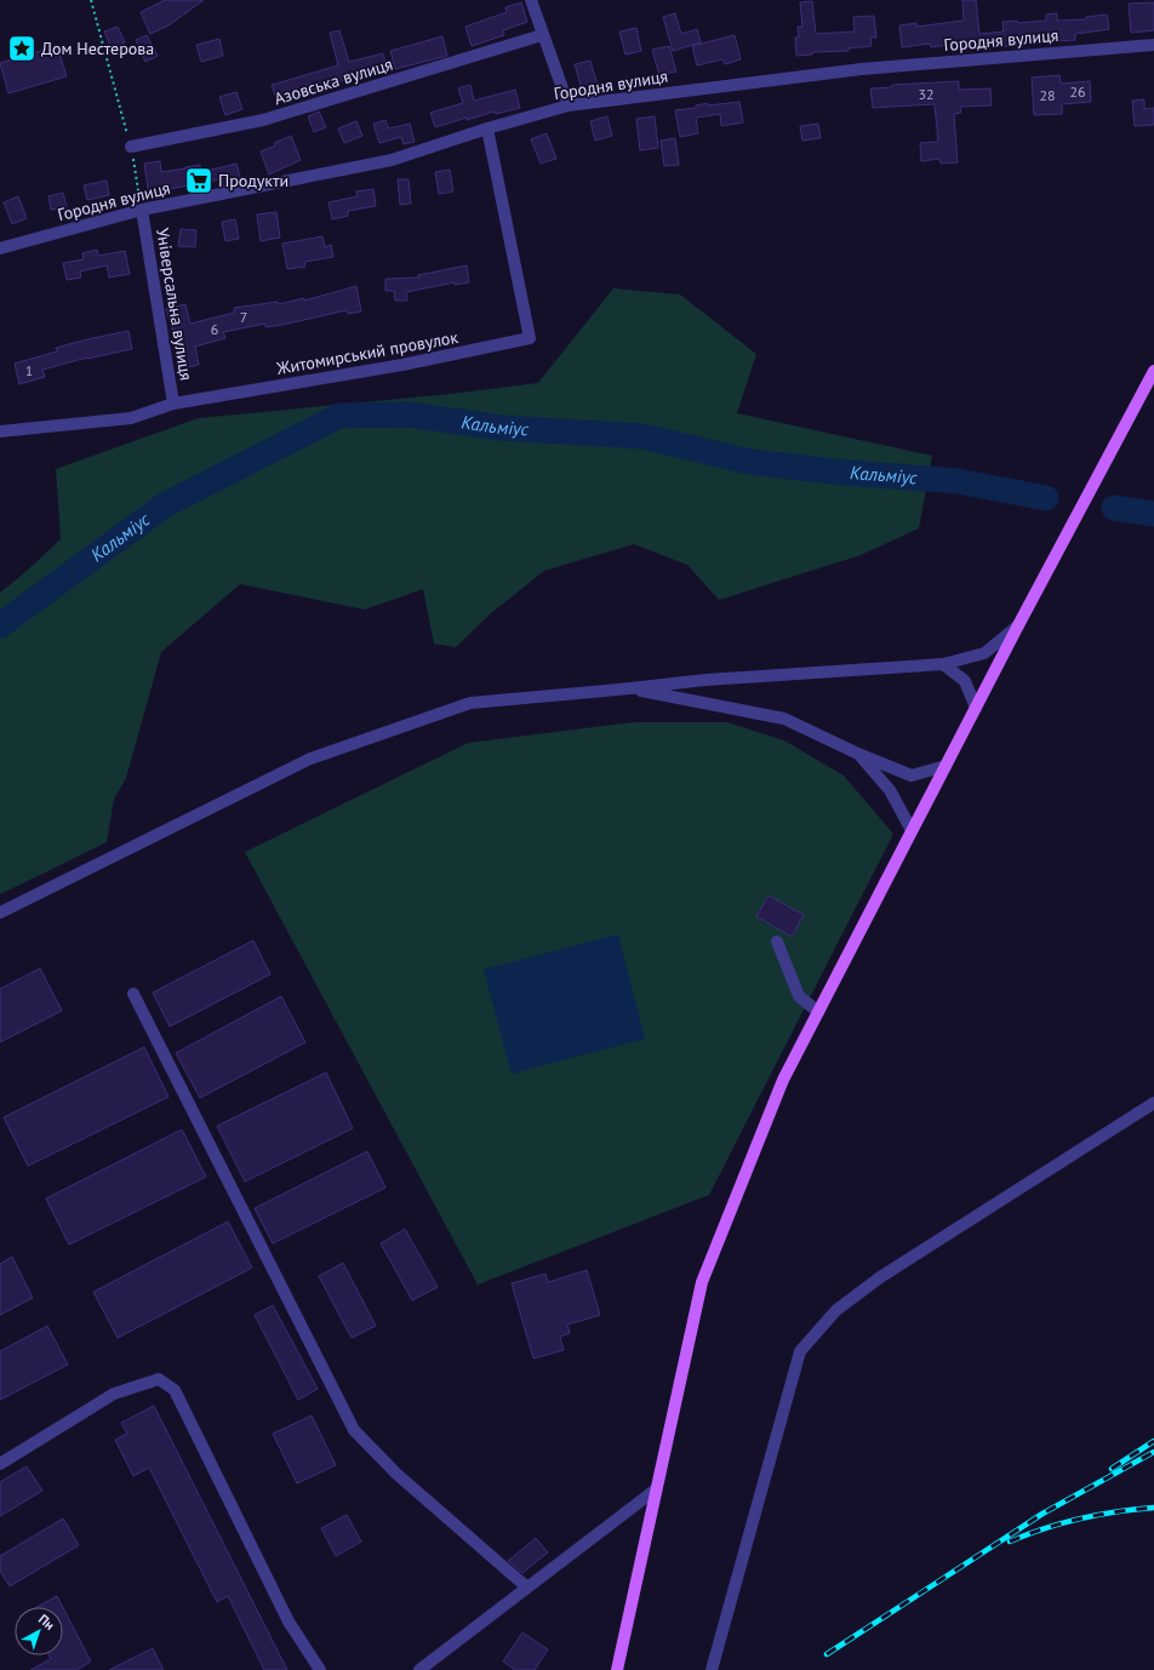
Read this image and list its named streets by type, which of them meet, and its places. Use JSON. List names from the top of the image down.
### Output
{
  "streets": {
    "street": [
      "Городня вулиця",
      "Азовська вулиця",
      "Універсальна вулиця",
      "Житомирський провулок"
    ]
  },
  "crossings": [
    ["Городня вулиця", "Універсальна вулиця"],
    ["Городня вулиця", "Житомирський провулок"],
    ["Універсальна вулиця", "Житомирський провулок"]
  ],
  "water": ["Кальміус"],
  "places": {
    "place": ["Дом Нестерова"],
    "supermarket": ["Продукти"]
  },
  "house_numbers": [
    "26",
    "32",
    "28",
    "7",
    "6",
    "1"
  ],
  "north": "top right"
}
